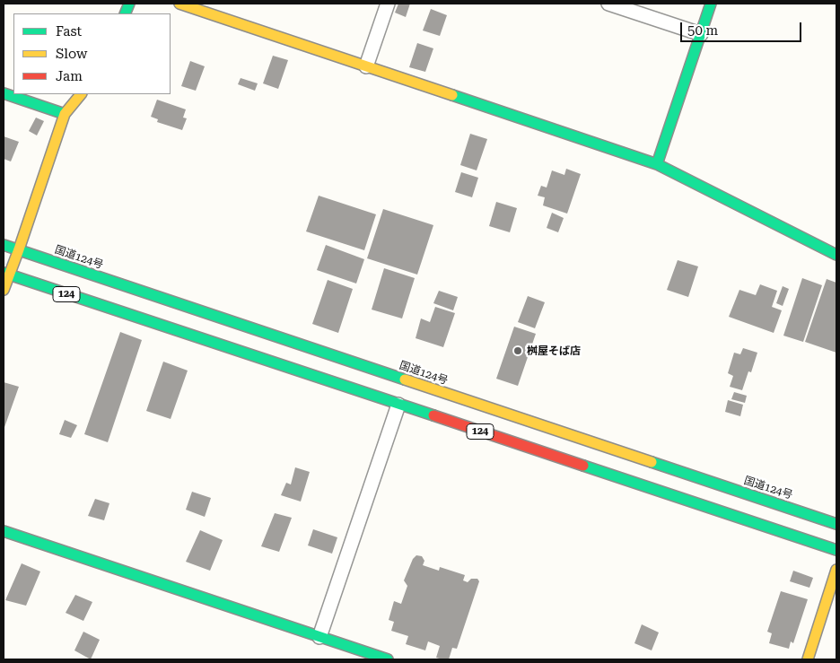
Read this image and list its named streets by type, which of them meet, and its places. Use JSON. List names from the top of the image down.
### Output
{
  "streets": {
    "main road": ["国道124号", "124"]
  },
  "places": ["桝屋そば店"],
  "legend": ["Fast", "Slow", "Jam"],
  "scale_bar": "50 m"
}
